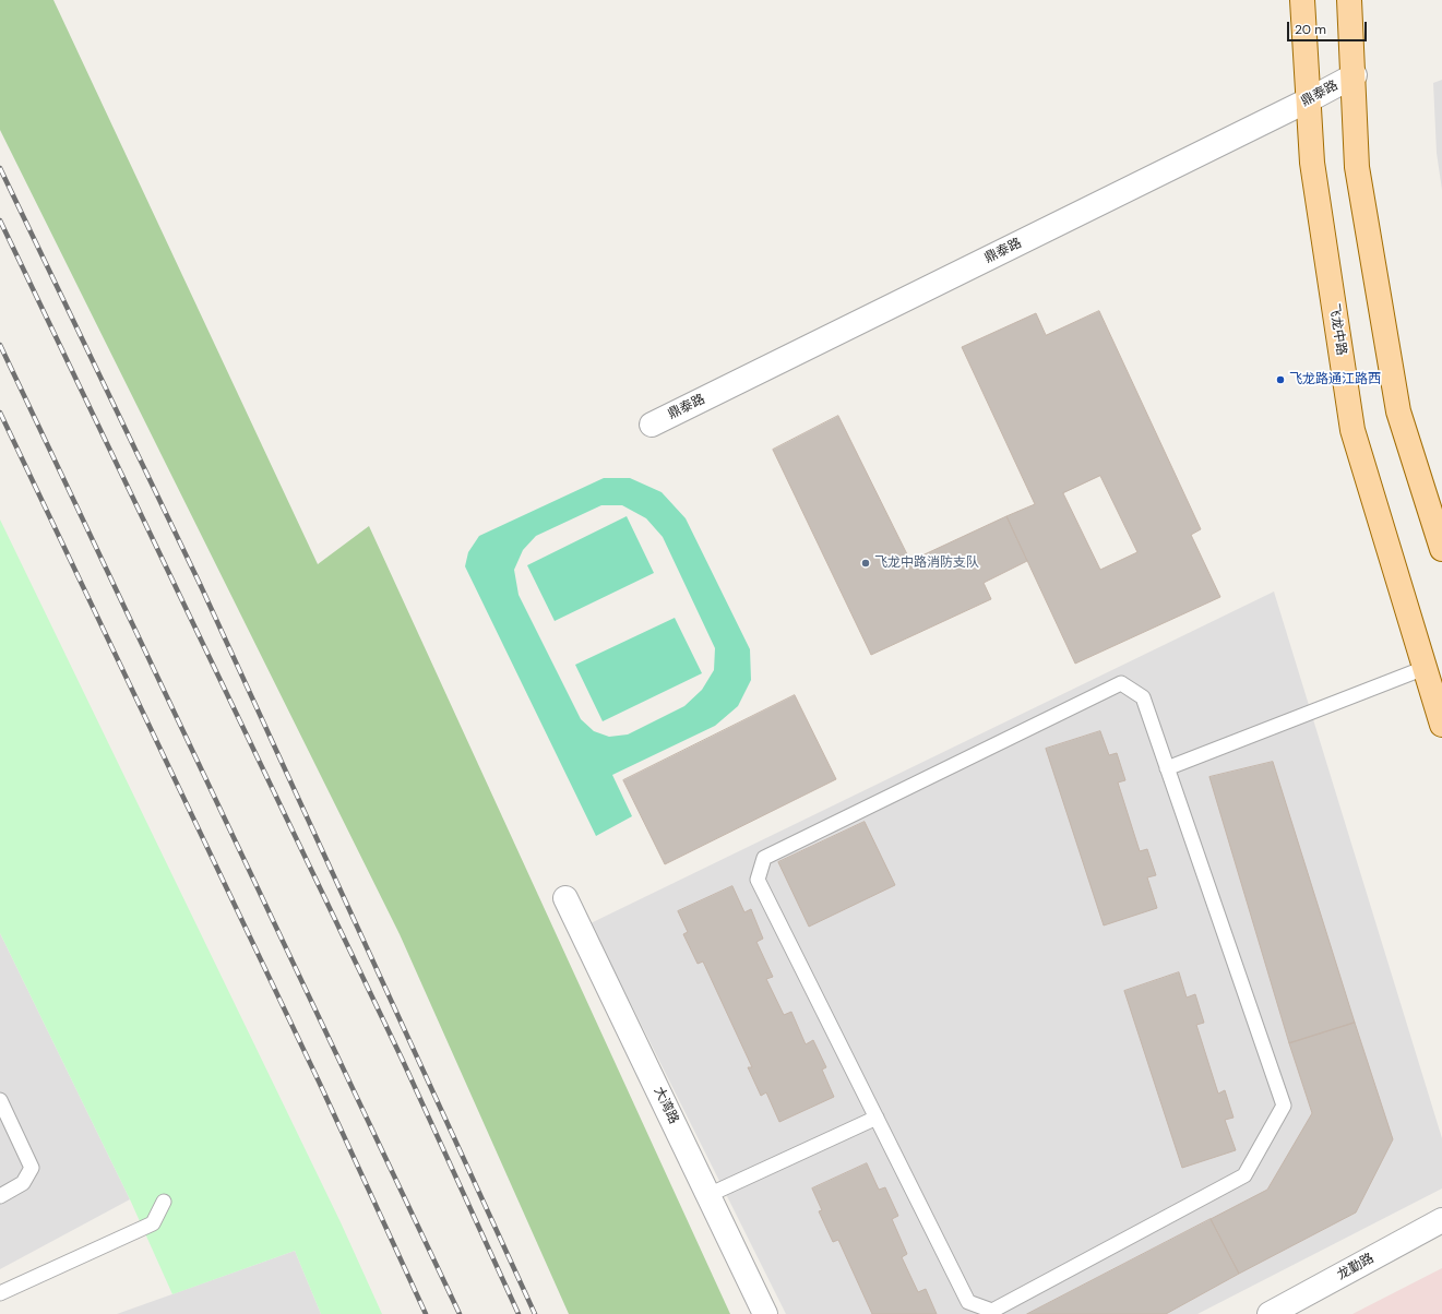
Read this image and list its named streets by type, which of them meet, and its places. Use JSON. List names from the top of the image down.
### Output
{
  "streets": {
    "main road": ["飞龙中路"],
    "street": ["鼎泰路", "大湾路", "龙勤路"]
  },
  "crossings": [
    ["鼎泰路", "飞龙中路"]
  ],
  "places": ["飞龙路通江路西", "飞龙中路消防支队"],
  "scale_bar": "20 m"
}
